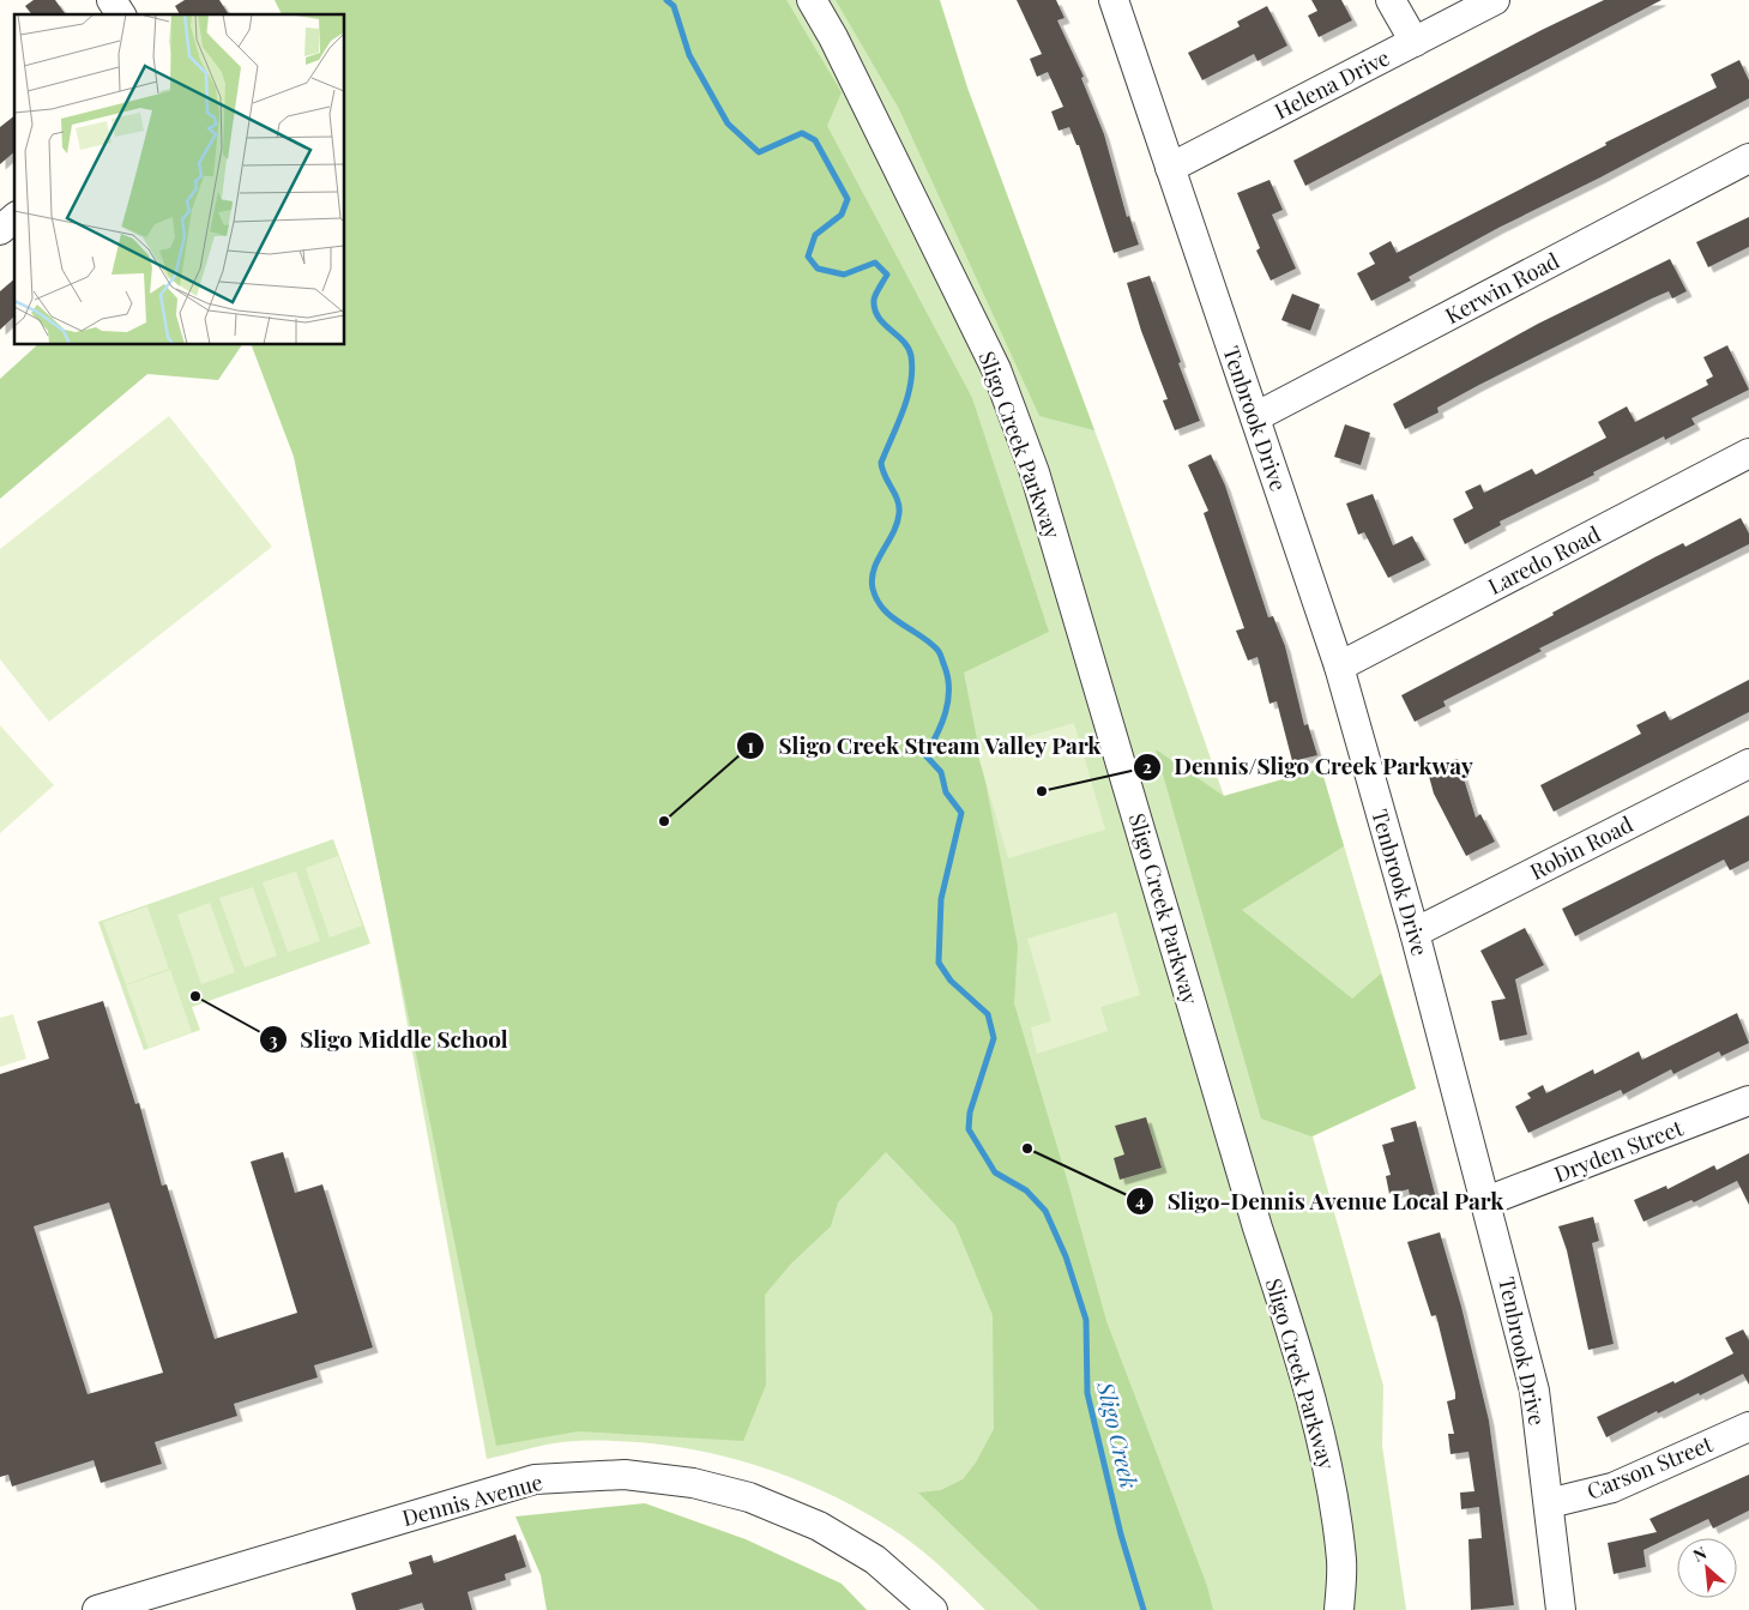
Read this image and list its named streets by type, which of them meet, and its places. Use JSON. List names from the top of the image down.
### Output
{
  "streets": {
    "street": [
      "Helena Drive",
      "Kerwin Road",
      "Tenbrook Drive",
      "Sligo Creek Parkway",
      "Laredo Road",
      "Robin Road",
      "Dryden Street",
      "Carson Street",
      "Dennis Avenue"
    ]
  },
  "crossings": [
    ["Helena Drive", "Tenbrook Drive"],
    ["Kerwin Road", "Tenbrook Drive"],
    ["Tenbrook Drive", "Laredo Road"],
    ["Tenbrook Drive", "Robin Road"],
    ["Tenbrook Drive", "Dryden Street"],
    ["Tenbrook Drive", "Carson Street"]
  ],
  "water": ["Sligo Creek"],
  "places": [
    "Dennis/Sligo Creek Parkway",
    "Sligo Creek Stream Valley Park",
    "Sligo Middle School",
    "Sligo-Dennis Avenue Local Park"
  ],
  "north": "top left"
}
